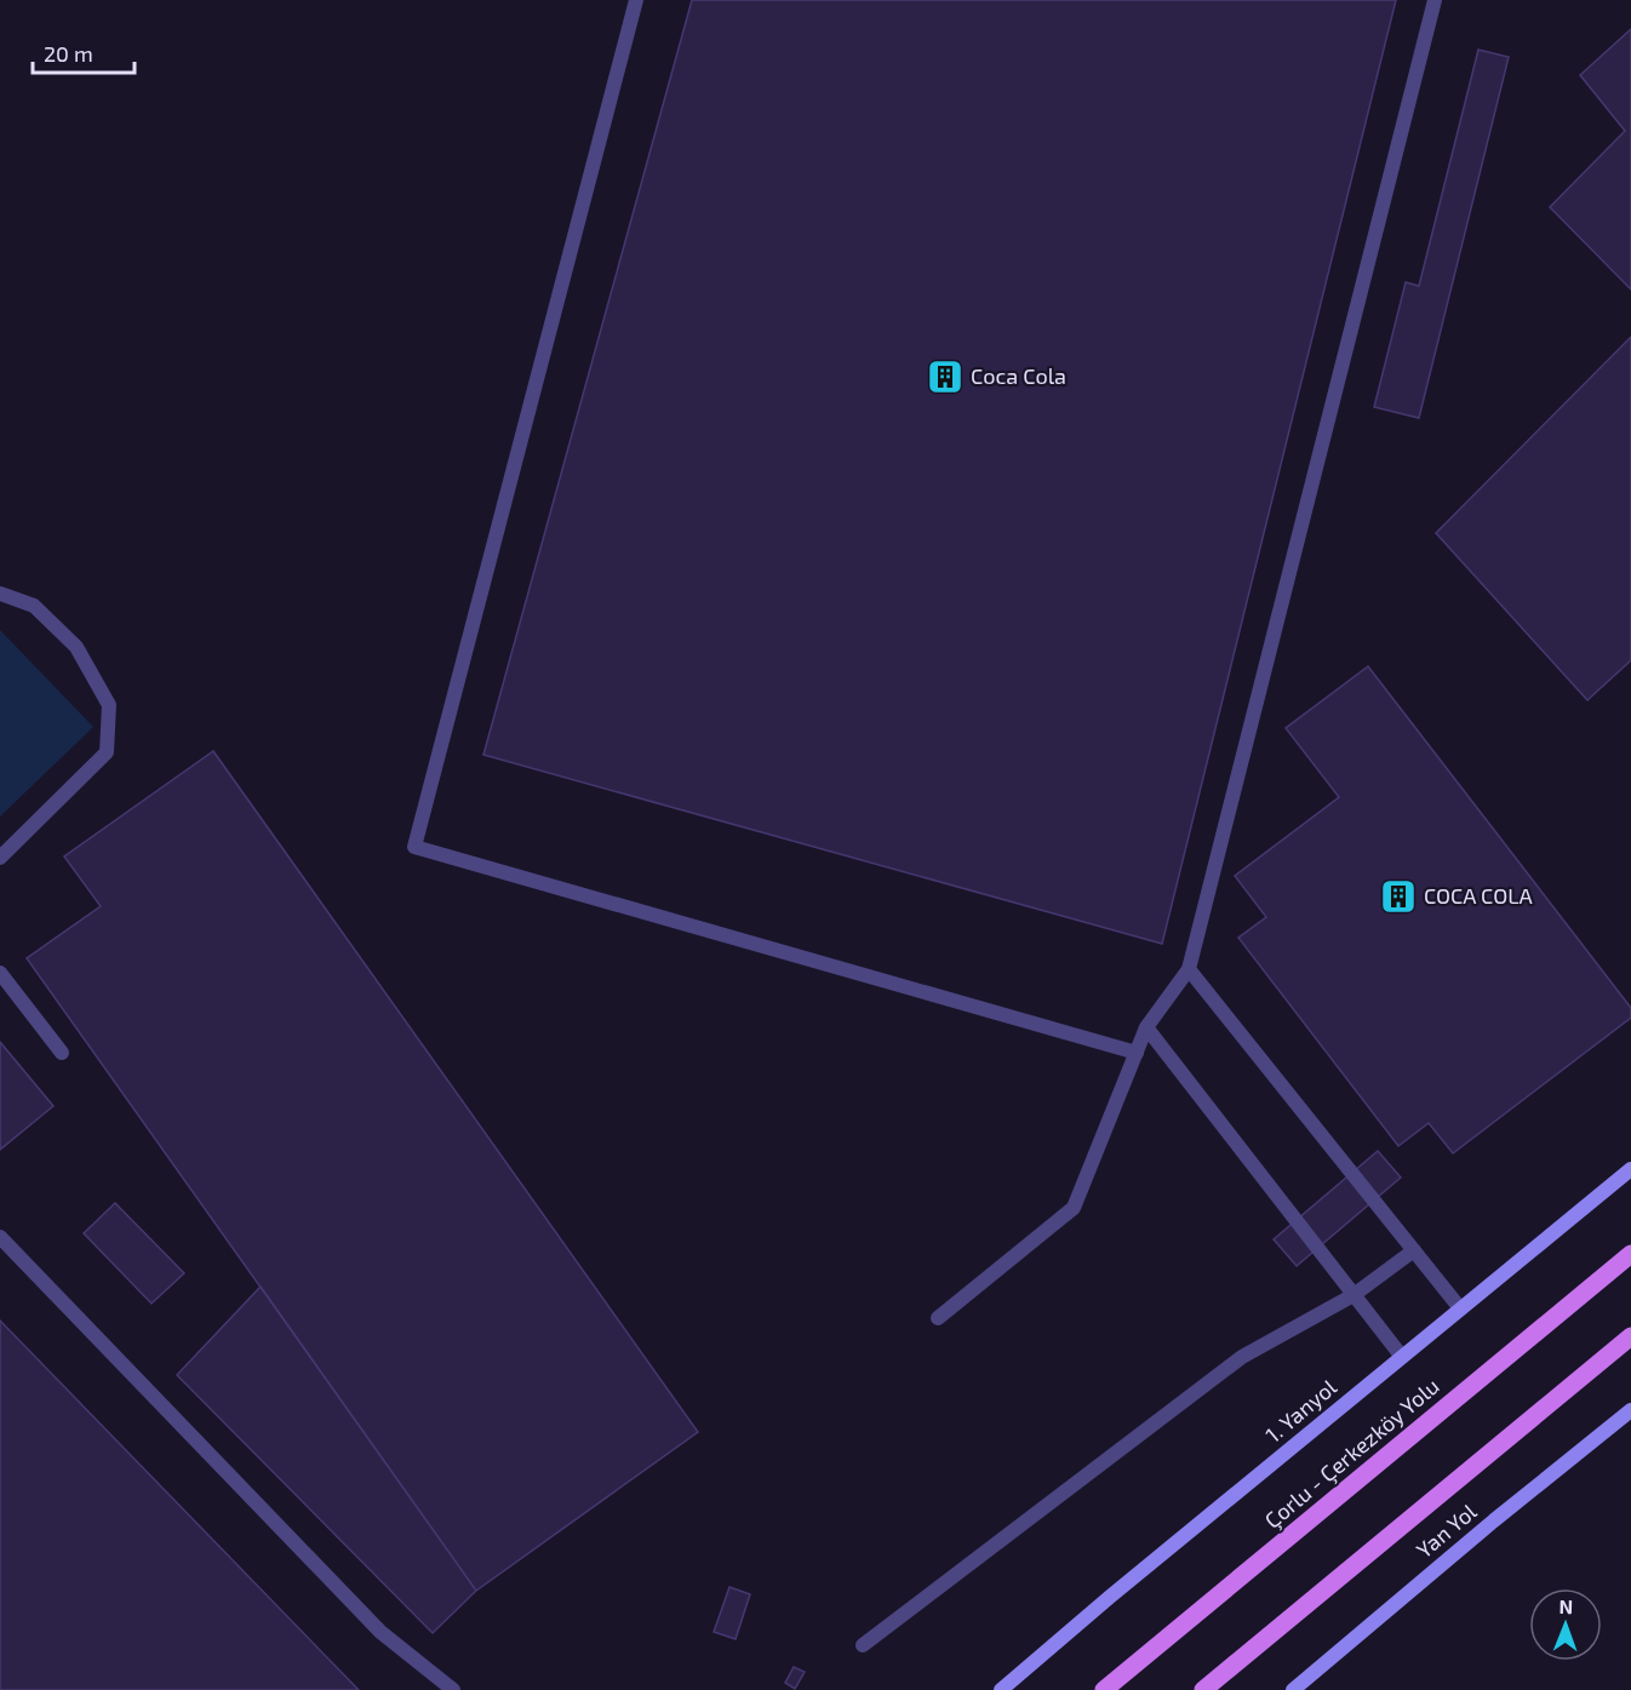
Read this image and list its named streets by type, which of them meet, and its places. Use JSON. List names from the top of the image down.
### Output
{
  "streets": {
    "main road": ["1. Yanyol", "Çorlu - Çerkezköy Yolu", "Yan Yol"]
  },
  "places": {
    "building": ["Coca Cola", "COCA COLA"]
  },
  "scale_bar": "20 m",
  "north": "top"
}
